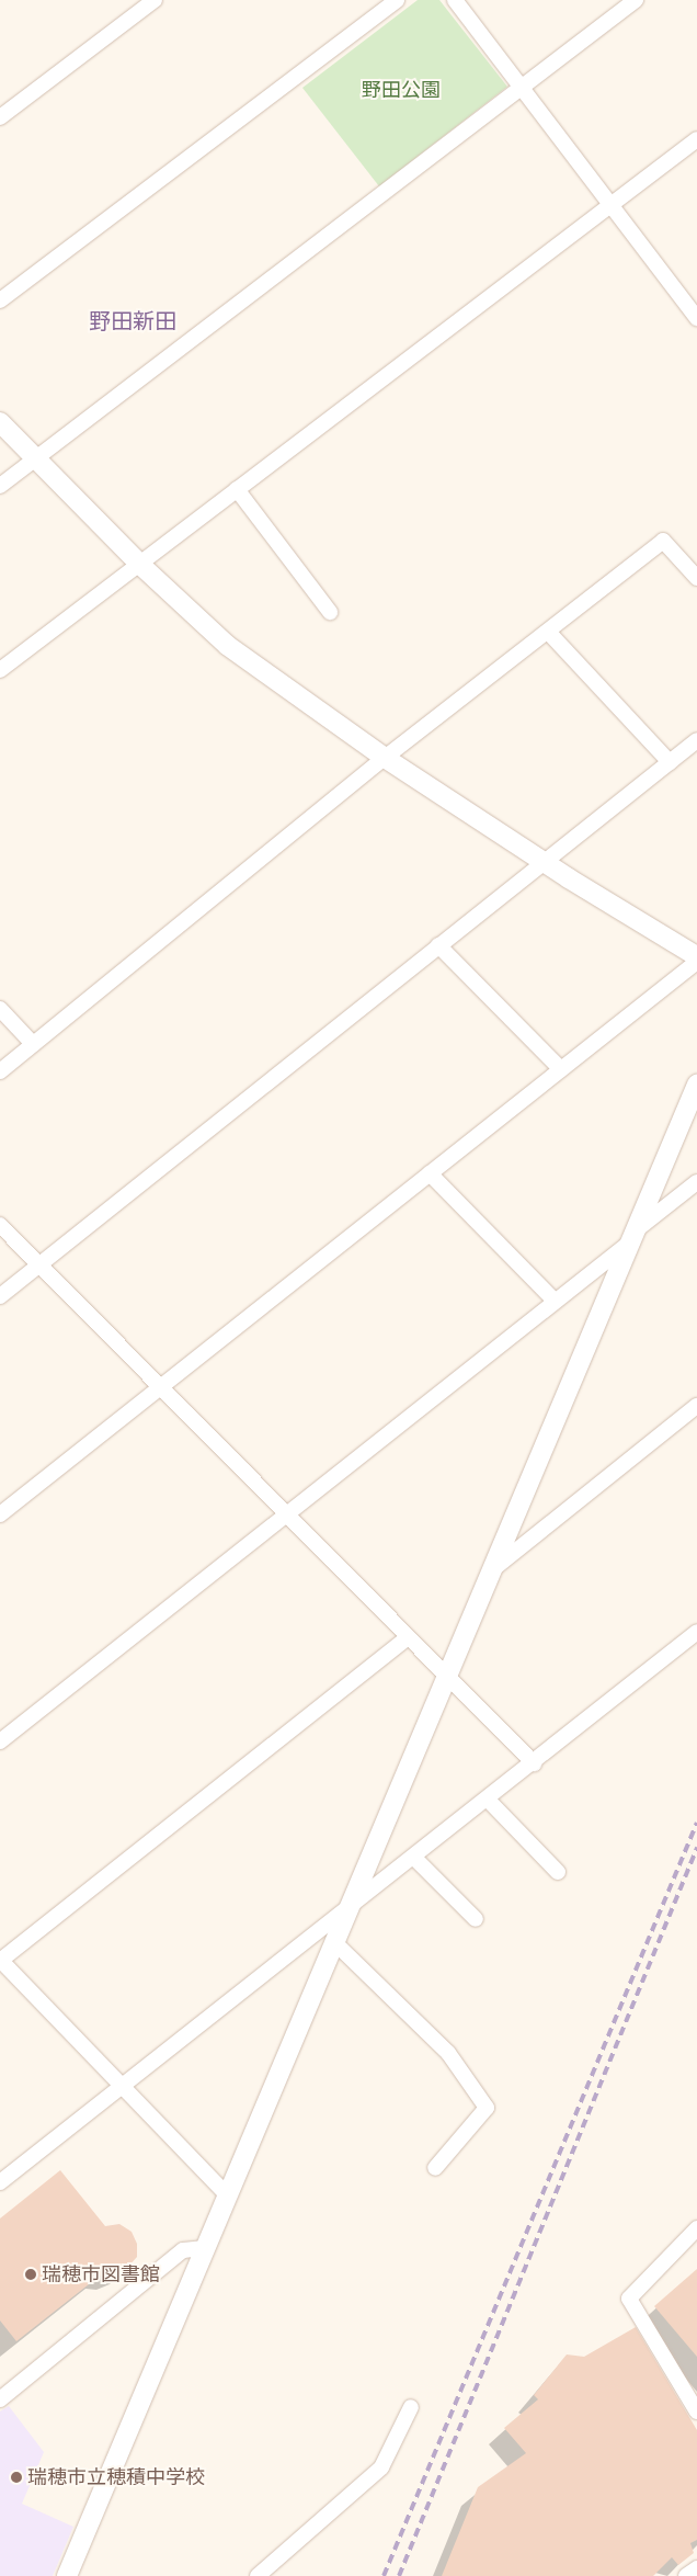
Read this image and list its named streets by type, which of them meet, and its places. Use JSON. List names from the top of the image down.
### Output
{
  "districts": ["野田新田"],
  "parks": ["野田公園"],
  "places": ["瑞穂市図書館", "瑞穂市立穂積中学校"]
}
